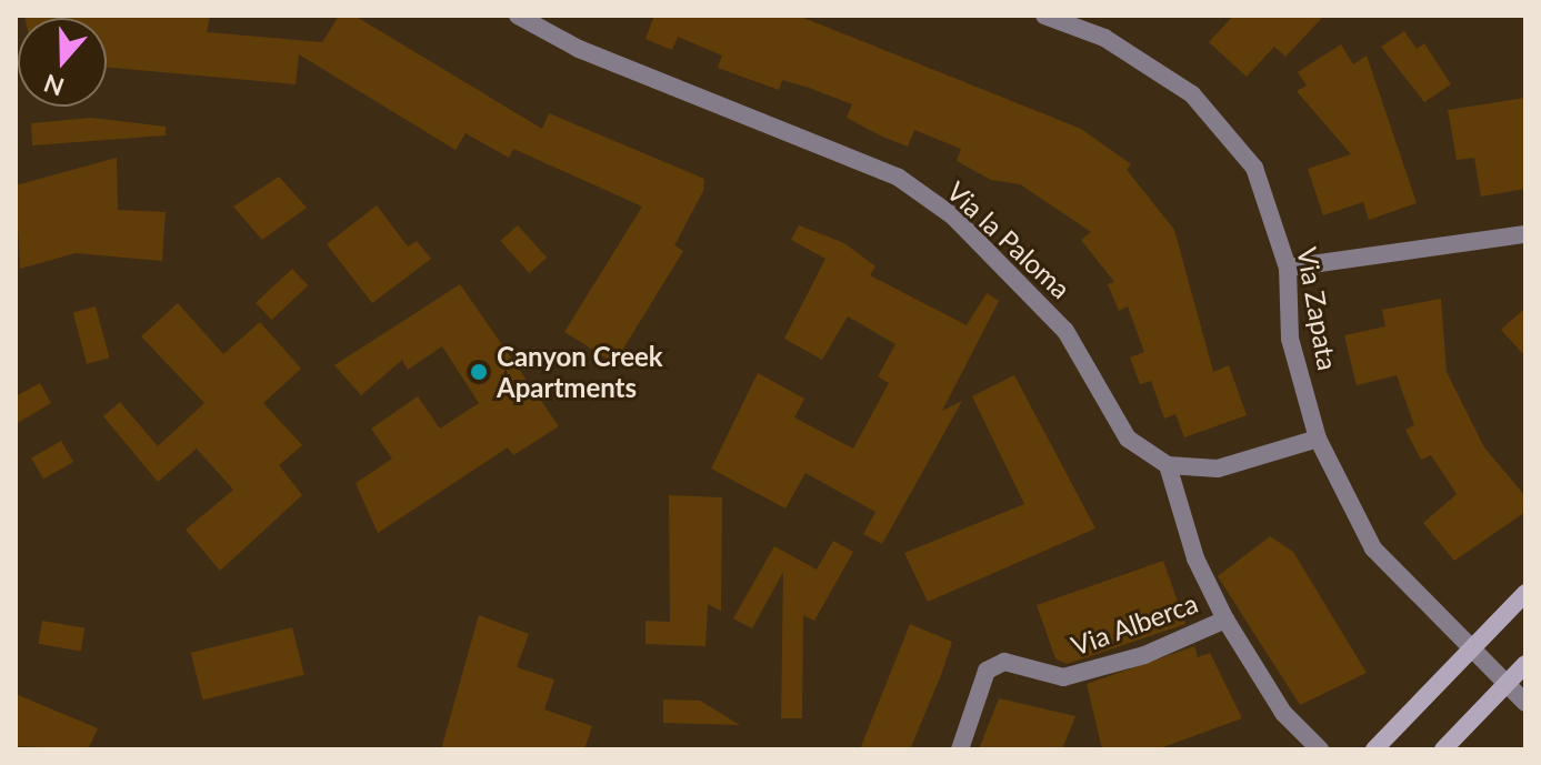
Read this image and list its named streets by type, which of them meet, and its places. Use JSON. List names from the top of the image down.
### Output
{
  "streets": {
    "street": ["Via la Paloma", "Via Zapata", "Via Alberca"]
  },
  "crossings": [
    ["Via la Paloma", "Via Zapata"]
  ],
  "places": ["Canyon Creek Apartments"],
  "north": "bottom"
}
